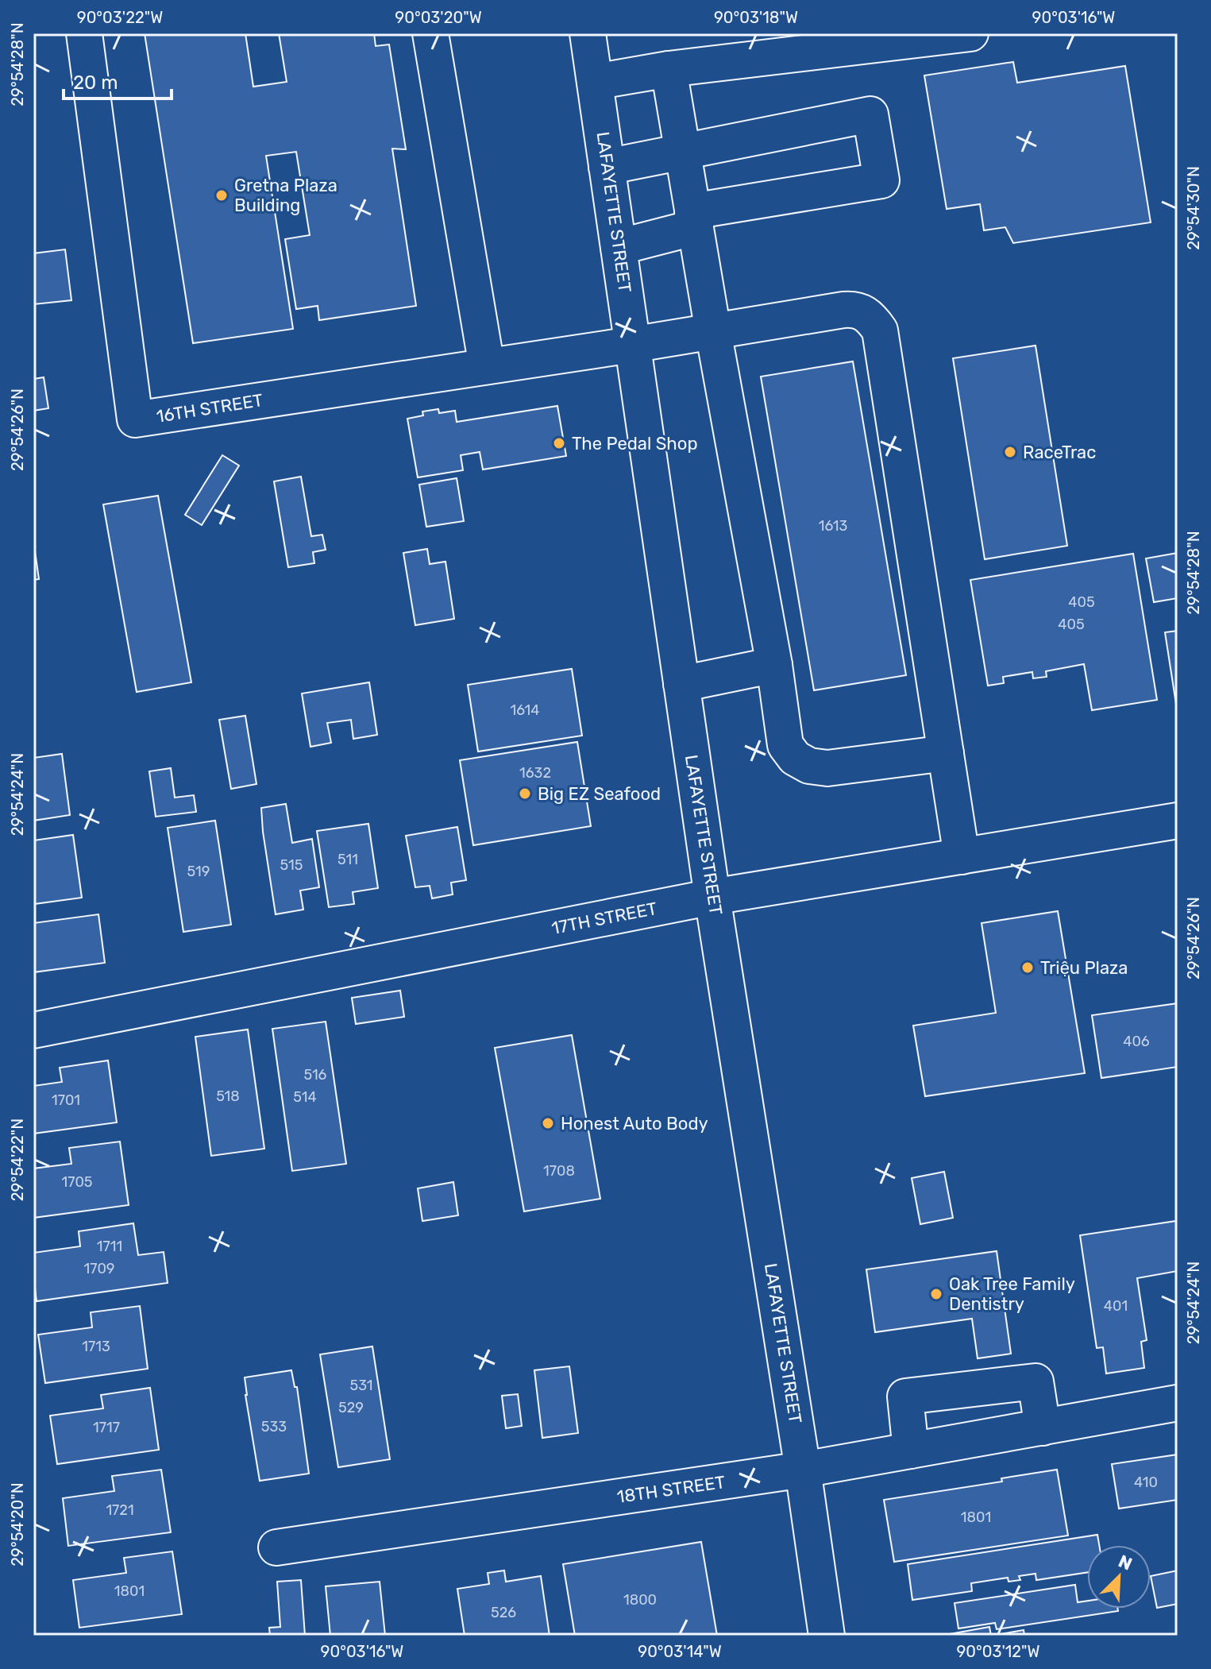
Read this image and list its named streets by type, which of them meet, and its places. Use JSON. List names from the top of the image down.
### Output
{
  "streets": {
    "main road": [
      "LAFAYETTE STREET",
      "16TH STREET",
      "17TH STREET",
      "18TH STREET"
    ]
  },
  "crossings": [
    ["LAFAYETTE STREET", "16TH STREET"],
    ["LAFAYETTE STREET", "17TH STREET"],
    ["LAFAYETTE STREET", "18TH STREET"],
    ["16TH STREET", "17TH STREET"]
  ],
  "places": [
    "Gretna Plaza Building",
    "The Pedal Shop",
    "RaceTrac",
    "Big EZ Seafood",
    "Triệu Plaza",
    "Honest Auto Body",
    "Oak Tree Family Dentistry"
  ],
  "house_numbers": [
    "1613",
    "405",
    "405",
    "1614",
    "1632",
    "511",
    "515",
    "519",
    "406",
    "516",
    "518",
    "514",
    "1701",
    "1708",
    "1705",
    "1711",
    "1709",
    "401",
    "1713",
    "531",
    "529",
    "533",
    "1717",
    "410",
    "1721",
    "1801",
    "1801",
    "1800",
    "526"
  ],
  "scale_bar": "20 m",
  "north": "top right",
  "coordinates": [
    "90°03'22\"W",
    "90°03'20\"W",
    "90°03'18\"W",
    "90°03'16\"W",
    "29°54'28\"N",
    "29°54'30\"N",
    "29°54'26\"N",
    "29°54'24\"N",
    "29°54'22\"N",
    "29°54'20\"N",
    "90°03'14\"W",
    "90°03'12\"W"
  ]
}
